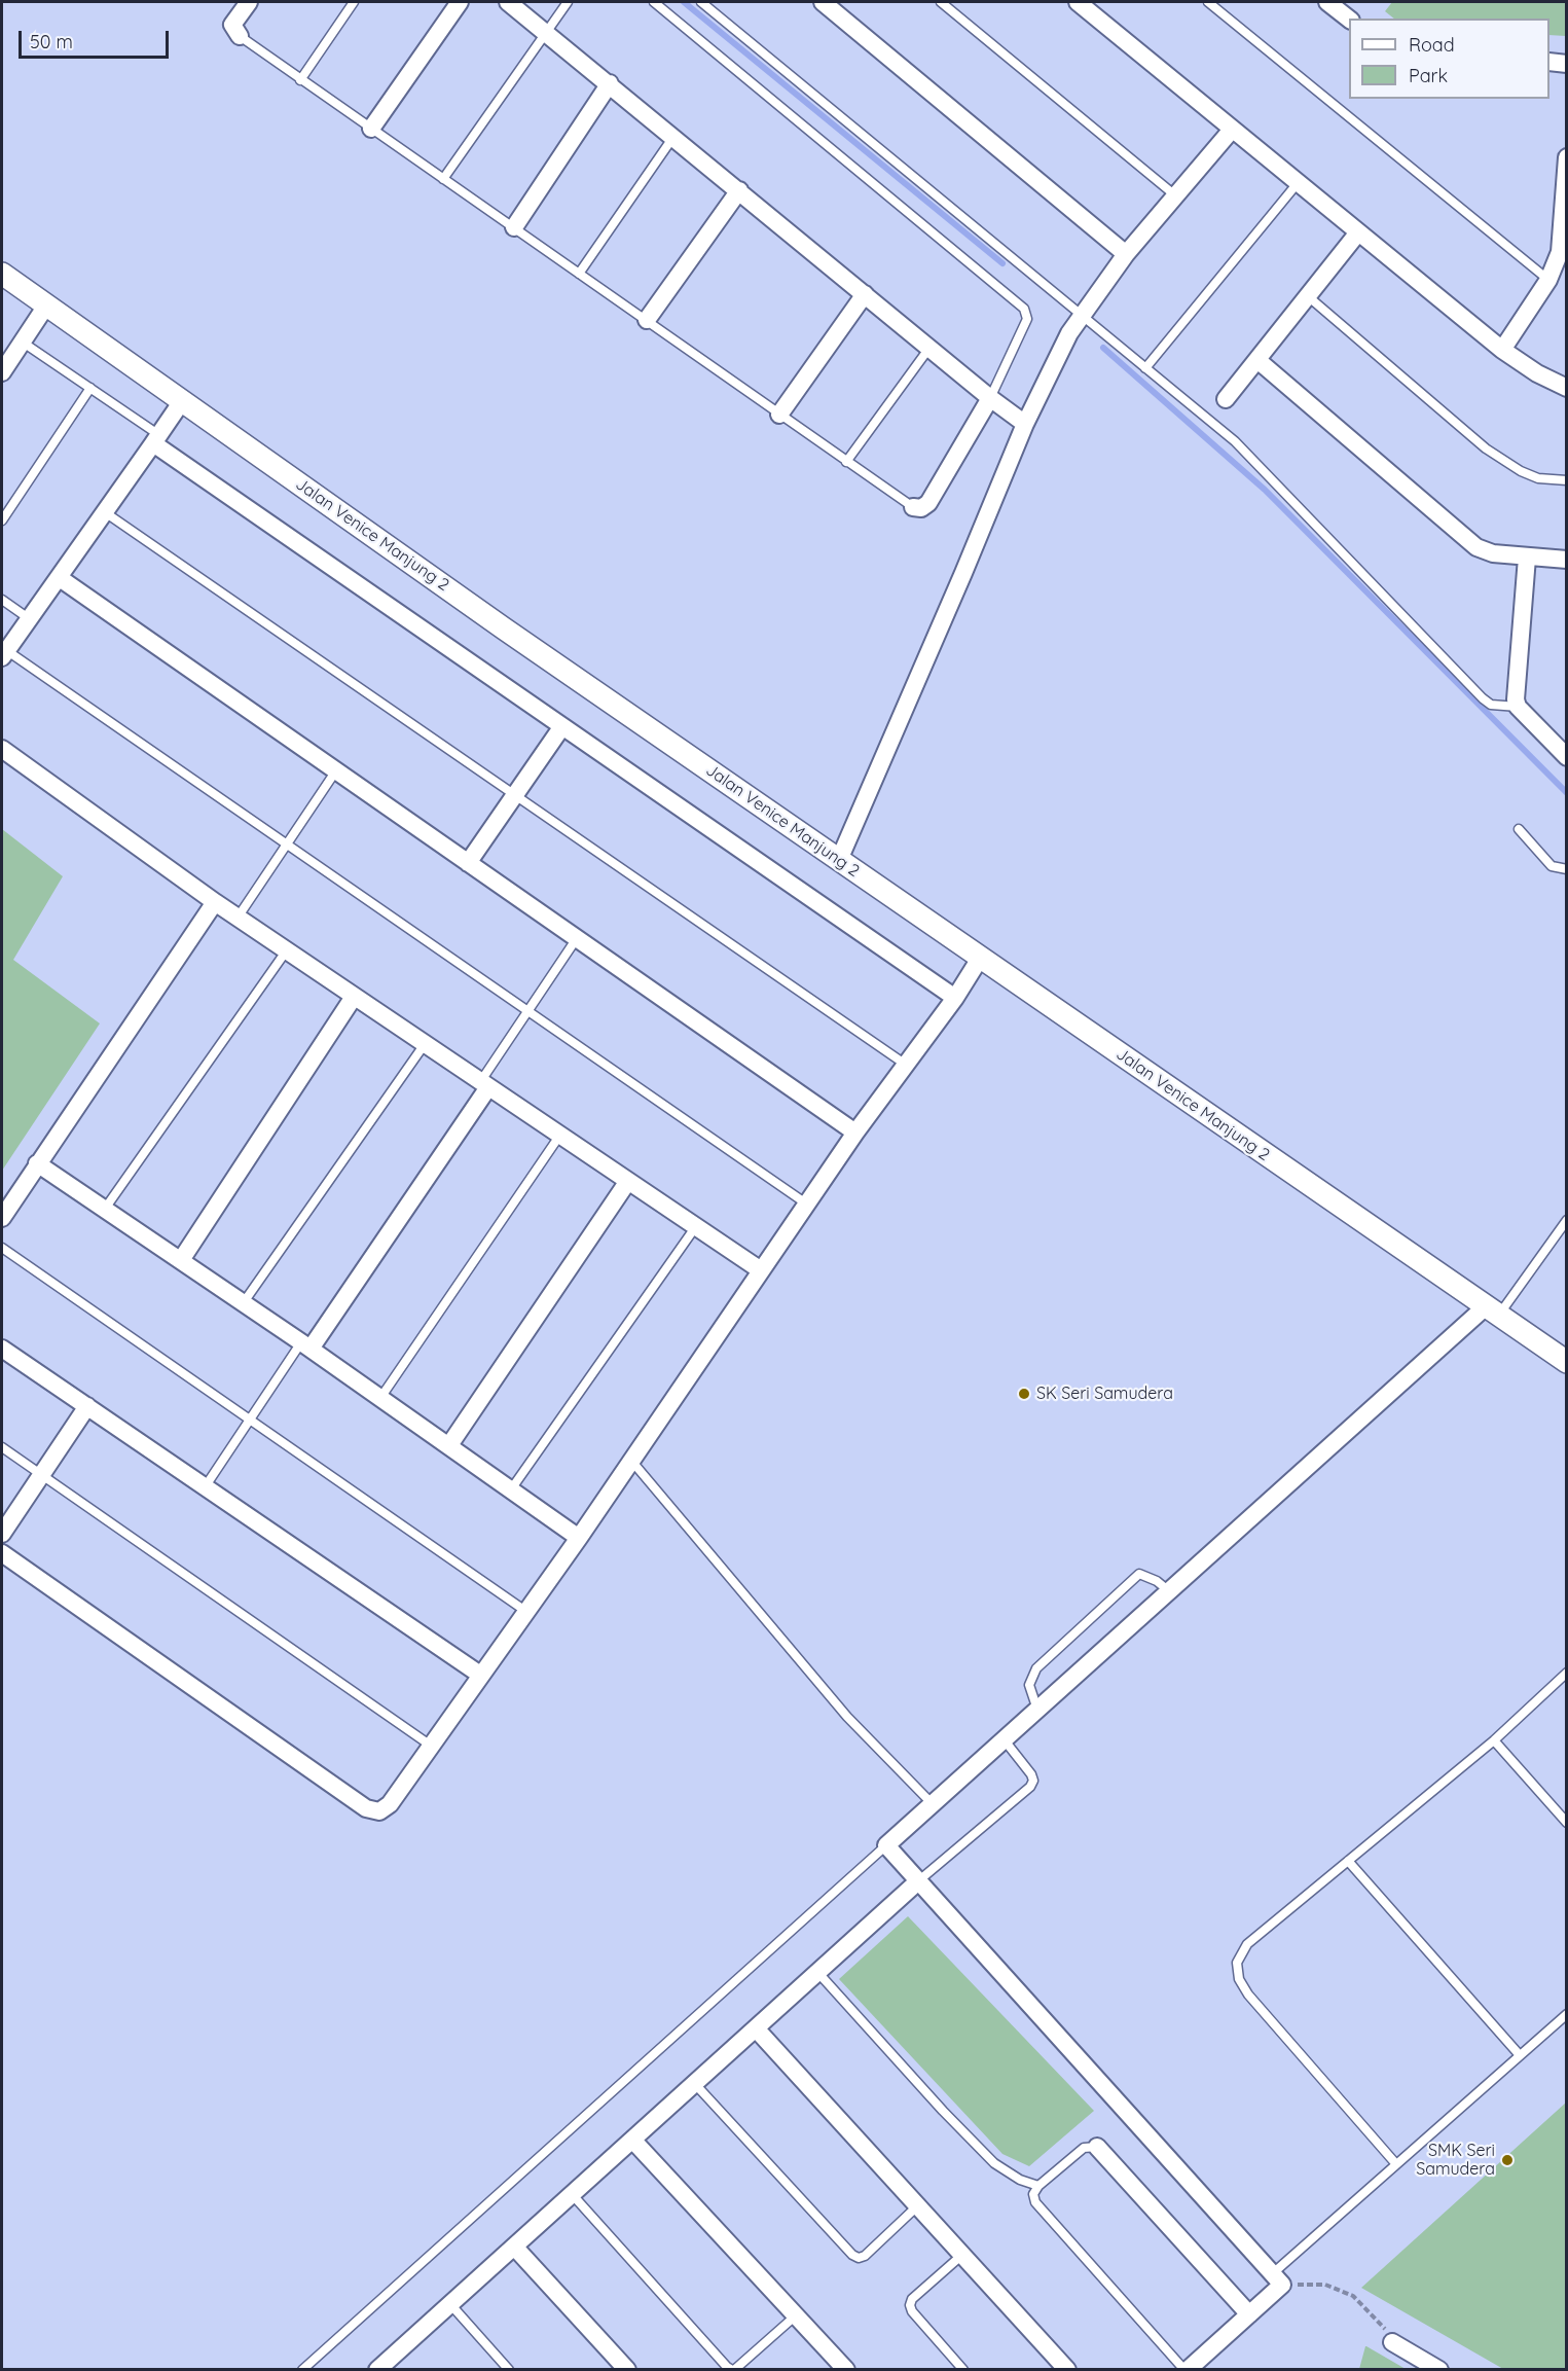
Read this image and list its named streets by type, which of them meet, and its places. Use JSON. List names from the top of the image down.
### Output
{
  "streets": {
    "street": ["Jalan Venice Manjung 2"]
  },
  "places": ["SK Seri Samudera", "SMK Seri Samudera"],
  "legend": ["Road", "Park"],
  "scale_bar": "50 m"
}
